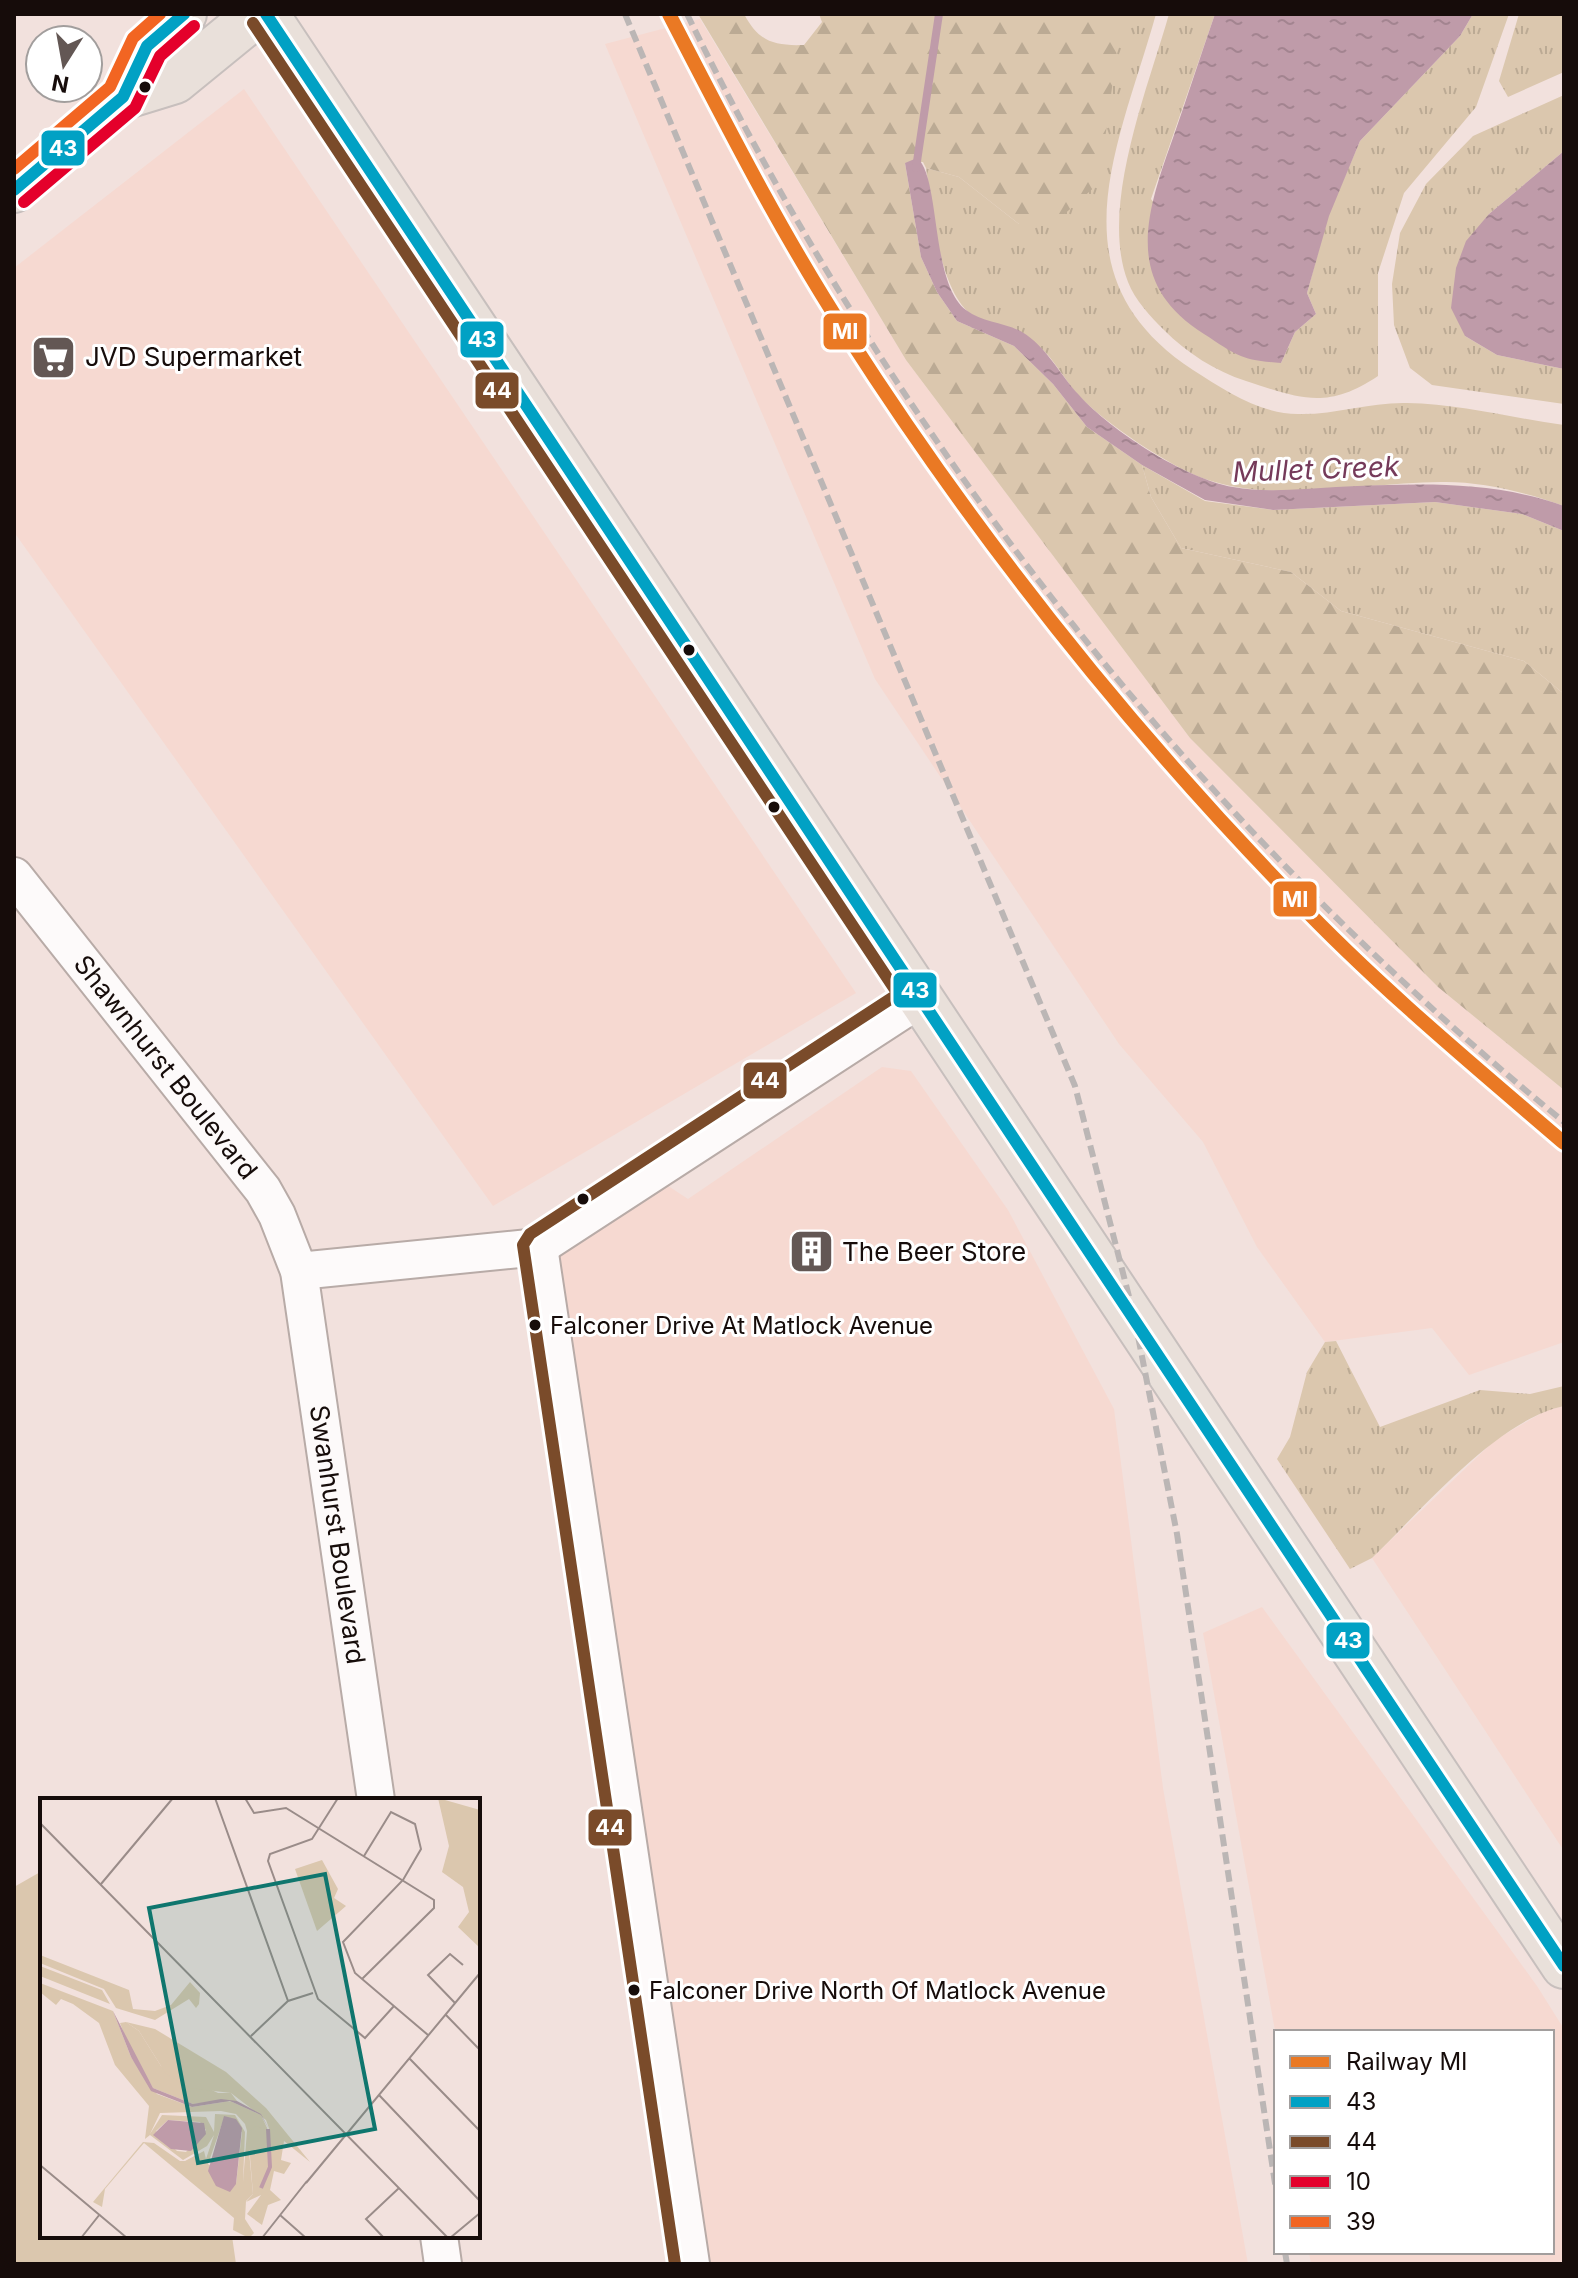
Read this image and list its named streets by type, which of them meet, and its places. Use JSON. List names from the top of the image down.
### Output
{
  "streets": {
    "street": ["Shawnhurst Boulevard", "Swanhurst Boulevard"]
  },
  "crossings": [
    ["Shawnhurst Boulevard", "Swanhurst Boulevard"]
  ],
  "water": ["Mullet Creek"],
  "places": {
    "supermarket": ["JVD Supermarket"],
    "building": ["The Beer Store"],
    "other": ["Falconer Drive At Matlock Avenue", "Falconer Drive North Of Matlock Avenue"]
  },
  "lines": [
    "rail line MI",
    "transit line 43",
    "transit line 39",
    "transit line 44",
    "transit line 10"
  ],
  "legend": [
    "Railway MI",
    "43",
    "44",
    "10",
    "39"
  ],
  "north": "bottom"
}
